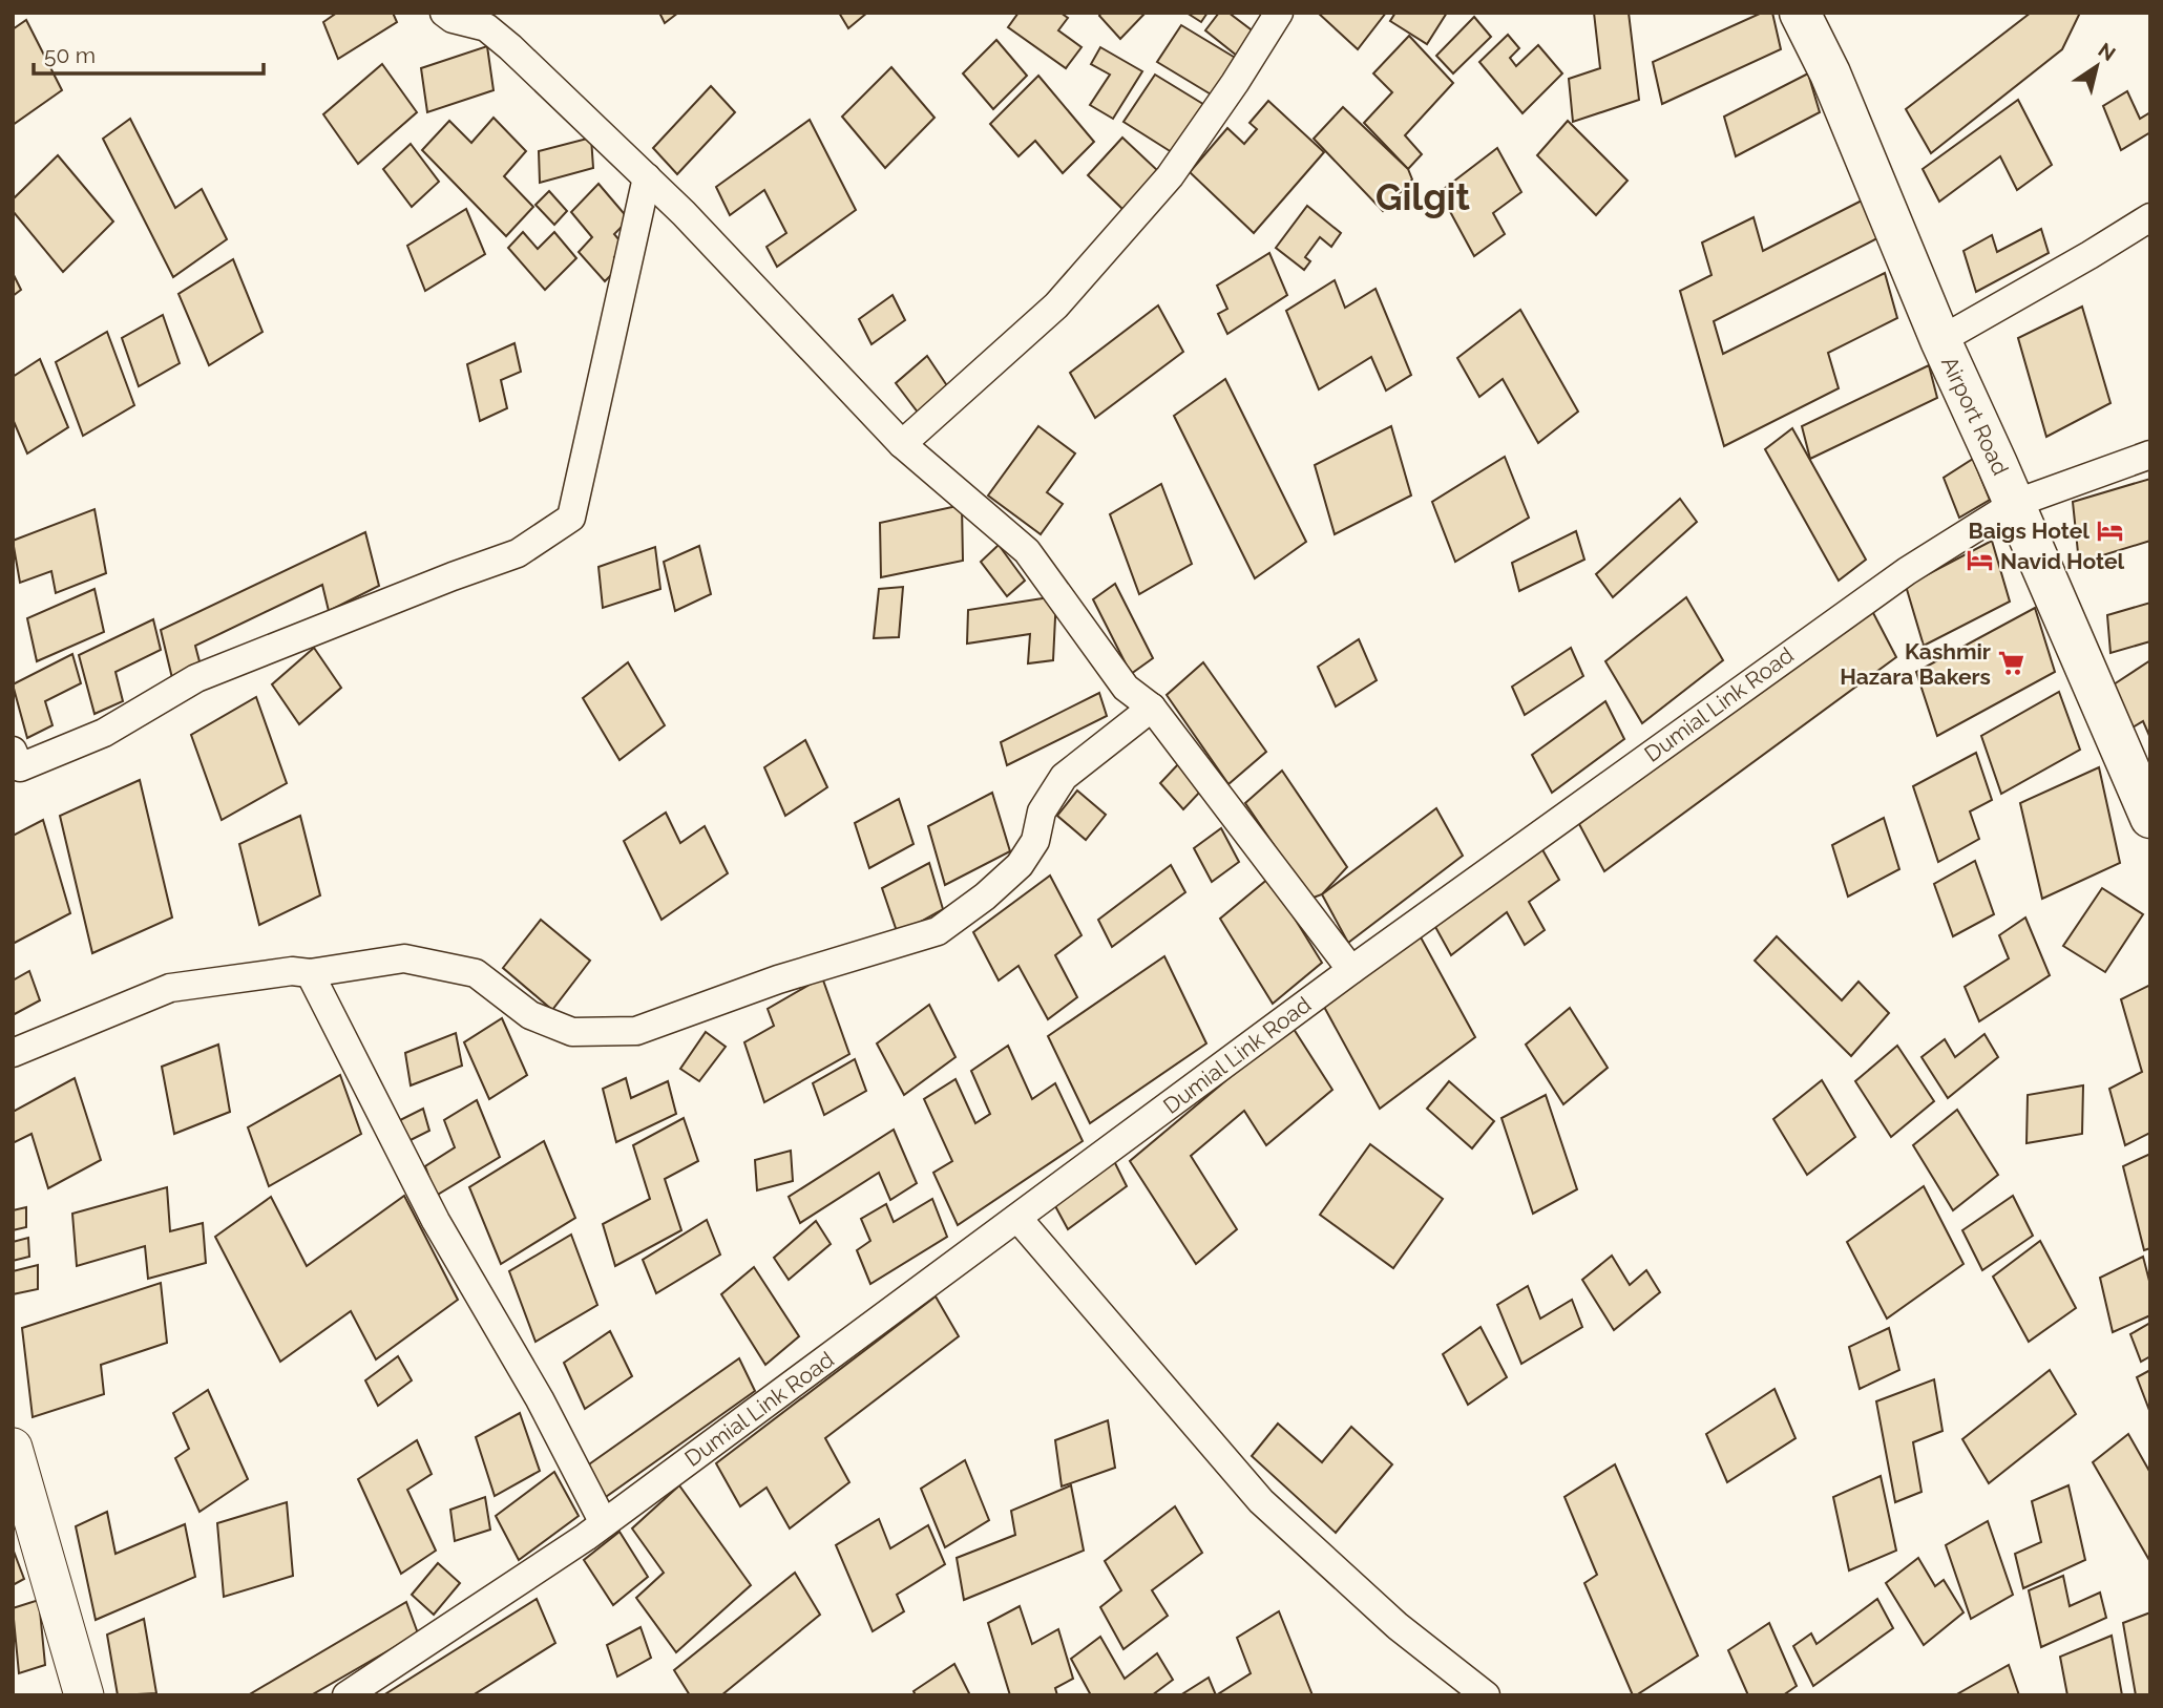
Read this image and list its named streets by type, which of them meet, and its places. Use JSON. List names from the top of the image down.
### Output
{
  "streets": {
    "highway": ["Airport Road"],
    "street": ["Dumial Link Road"]
  },
  "crossings": [
    ["Airport Road", "Dumial Link Road"]
  ],
  "districts": ["Gilgit"],
  "places": {
    "hotel": ["Baigs Hotel", "Navid Hotel"],
    "supermarket": ["Kashmir Hazara Bakers"]
  },
  "scale_bar": "50 m",
  "north": "top right"
}
